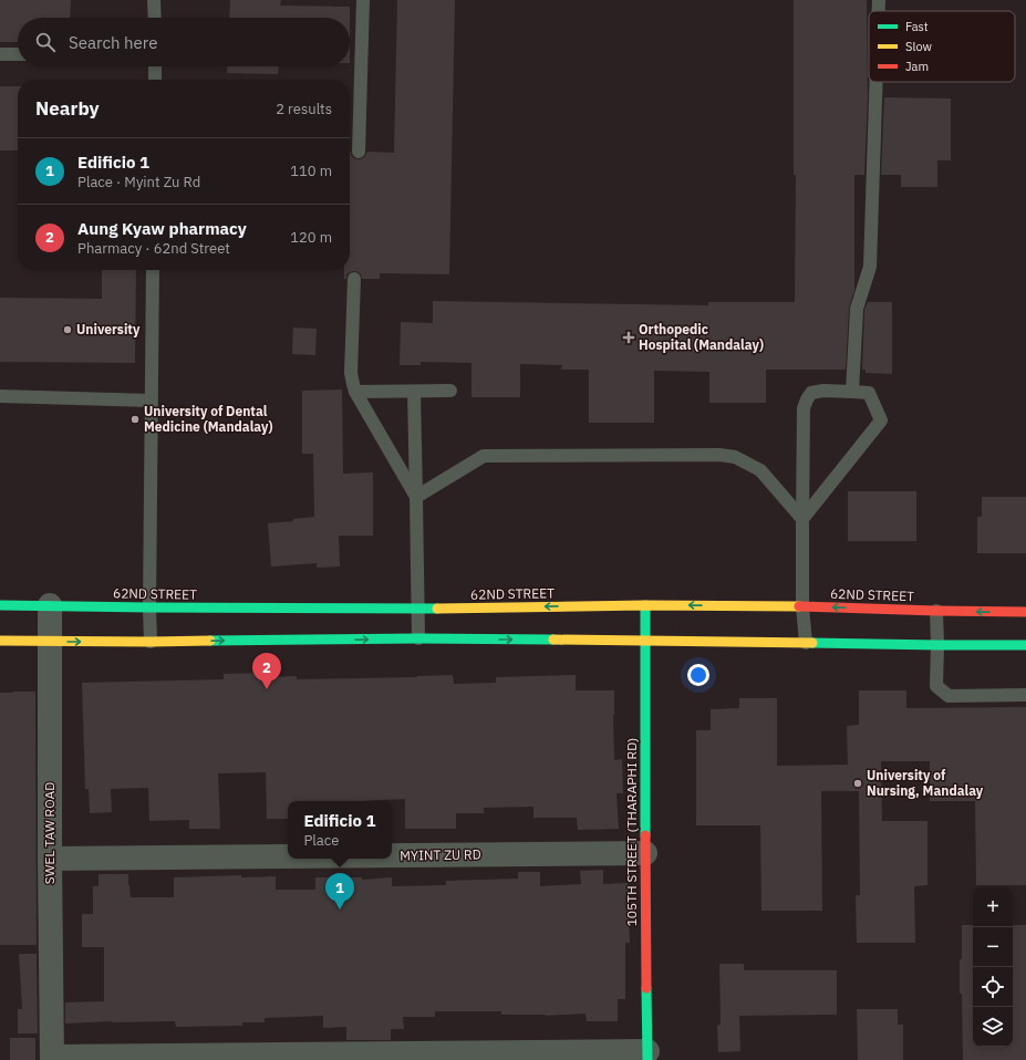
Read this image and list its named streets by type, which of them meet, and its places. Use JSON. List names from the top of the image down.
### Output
{
  "streets": {
    "main road": ["62ND STREET", "105TH STREET (THARAPHI RD)"],
    "street": ["SWEL TAW ROAD", "MYINT ZU RD"]
  },
  "crossings": [
    ["62ND STREET", "105TH STREET (THARAPHI RD)"],
    ["62ND STREET", "SWEL TAW ROAD"],
    ["105TH STREET (THARAPHI RD)", "MYINT ZU RD"],
    ["SWEL TAW ROAD", "MYINT ZU RD"]
  ],
  "places": {
    "other": ["University", "University of Dental Medicine (Mandalay)", "University of Nursing, Mandalay"],
    "health": ["Orthopedic Hospital (Mandalay)"]
  },
  "legend": ["Fast", "Slow", "Jam"],
  "page": {
    "search": "Search here",
    "heading": ["Nearby", "2 results"],
    "list": [
      {
        "mark": "1",
        "name": "Edificio 1",
        "note": "Place · Myint Zu Rd",
        "value": "110 m"
      },
      {
        "mark": "2",
        "name": "Aung Kyaw pharmacy",
        "note": "Pharmacy · 62nd Street",
        "value": "120 m"
      }
    ],
    "pins": ["2", "1"],
    "popup": ["Edificio 1", "Place"],
    "map_buttons": ["+", "−"]
  }
}
